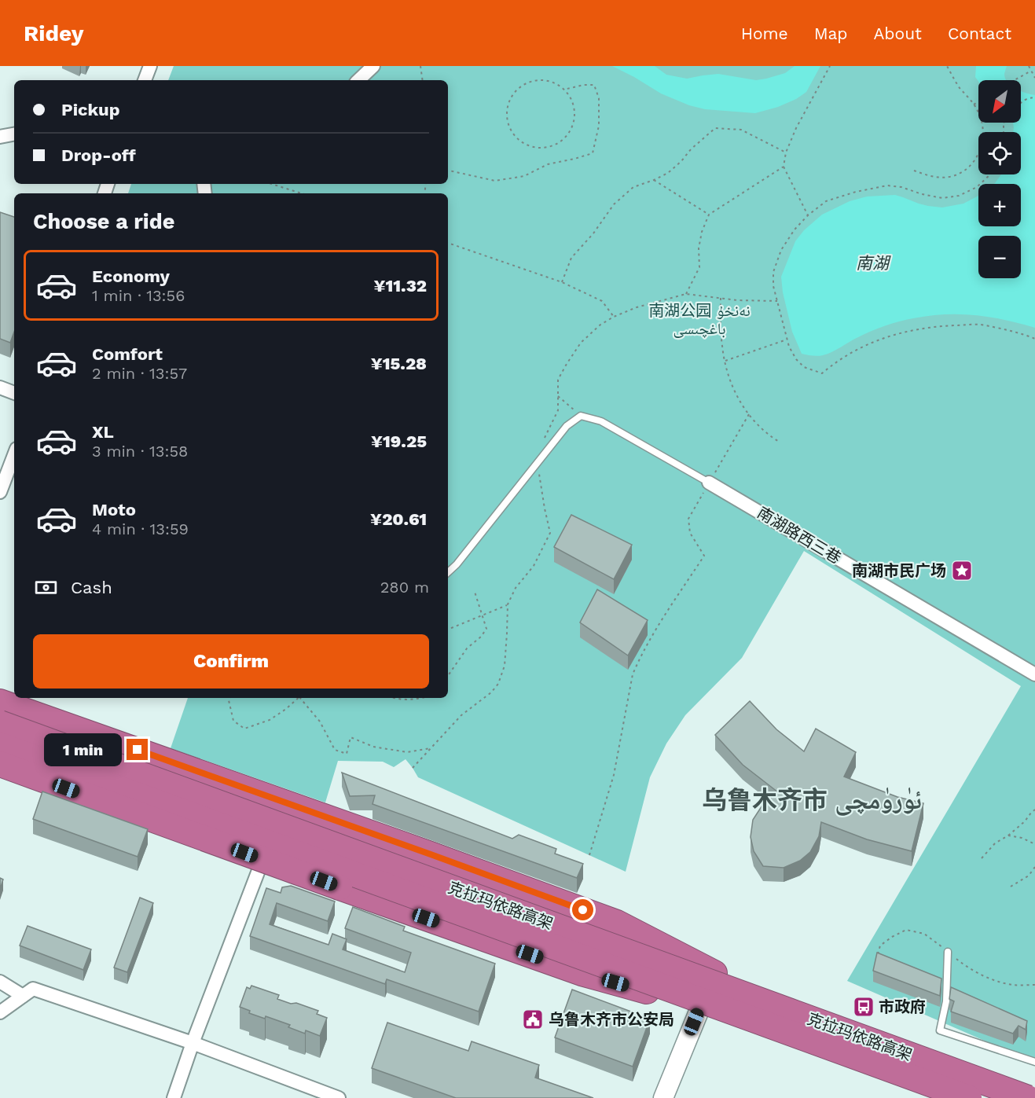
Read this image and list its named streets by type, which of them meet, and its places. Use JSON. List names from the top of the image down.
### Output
{
  "streets": {
    "highway": ["克拉玛依路高架"],
    "street": ["南湖路西三巷"]
  },
  "districts": ["乌鲁木齐市 ئۈرۈمچى"],
  "water": ["南湖"],
  "parks": ["南湖公园 نەنخۇ باغچىسى"],
  "places": {
    "place": ["南湖市民广场"],
    "bus stop": ["市政府"],
    "public building": ["乌鲁木齐市公安局"]
  },
  "north": "bottom left",
  "page": {
    "header": "Ridey",
    "nav": [
      "Home",
      "Map",
      "About",
      "Contact"
    ],
    "map_buttons": ["+", "−"],
    "banner": ["Pickup", "Drop-off"],
    "heading": "Choose a ride",
    "list": [
      {
        "name": "Economy",
        "note": "1 min · 13:56",
        "value": "¥11.32"
      },
      {
        "name": "Comfort",
        "note": "2 min · 13:57",
        "value": "¥15.28"
      },
      {
        "name": "XL",
        "note": "3 min · 13:58",
        "value": "¥19.25"
      },
      {
        "name": "Moto",
        "note": "4 min · 13:59",
        "value": "¥20.61"
      }
    ],
    "pay": ["Cash", "280 m"],
    "buttons": "Confirm",
    "bubble": "1 min"
  }
}
